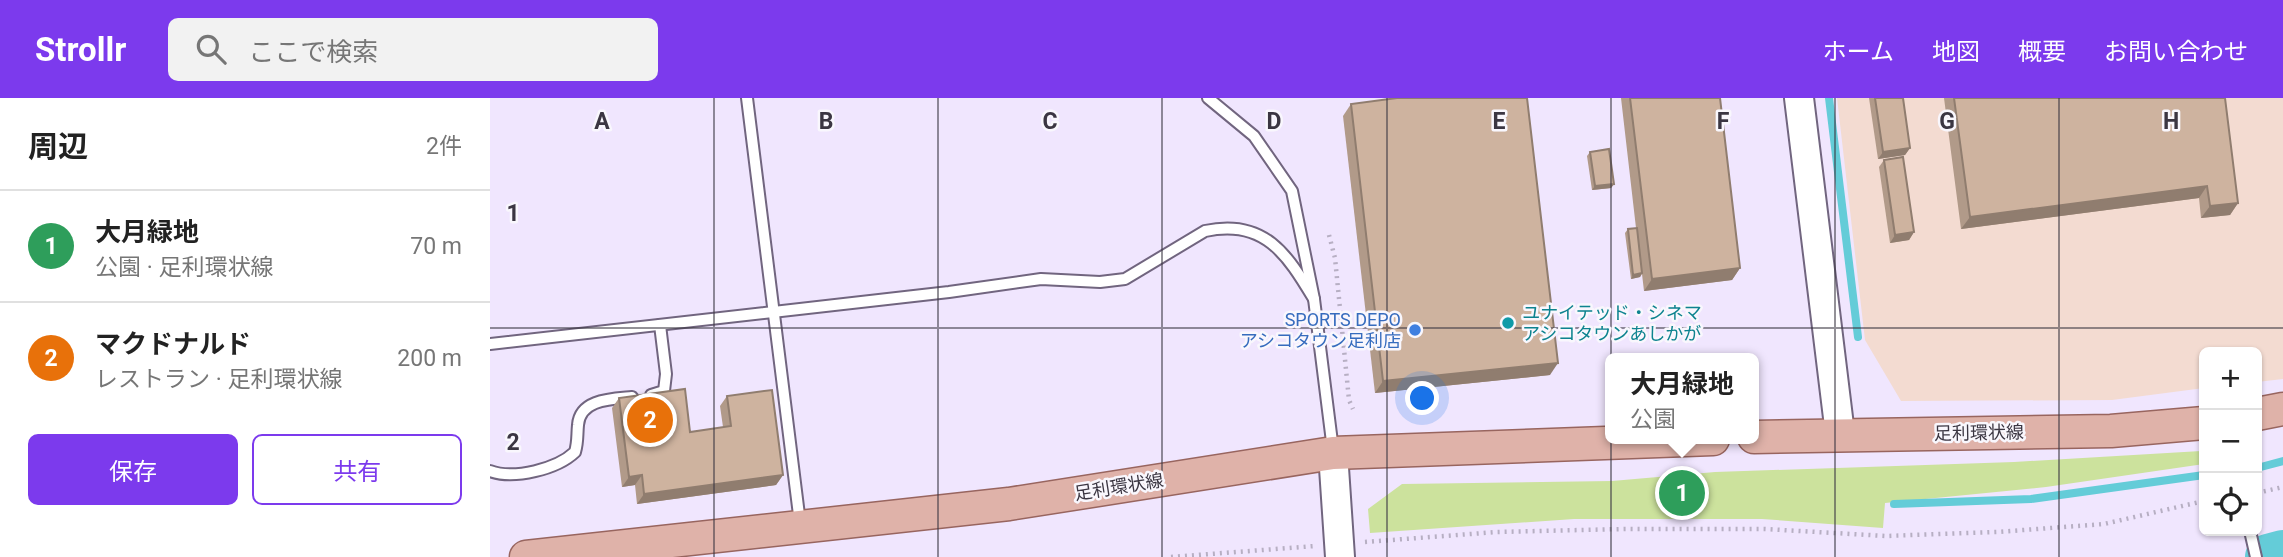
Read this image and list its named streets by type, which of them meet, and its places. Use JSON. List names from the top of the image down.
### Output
{
  "streets": {
    "main road": ["足利環状線"]
  },
  "places": ["ユナイテッド・シネマ アシコタウンあしかが", "SPORTS DEPO アシコタウン足利店"],
  "page": {
    "header": "Strollr",
    "search": "ここで検索",
    "nav": [
      "ホーム",
      "地図",
      "概要",
      "お問い合わせ"
    ],
    "heading": ["周辺", "2件"],
    "list": [
      {
        "mark": "1",
        "name": "大月緑地",
        "note": "公園 · 足利環状線",
        "value": "70 m"
      },
      {
        "mark": "2",
        "name": "マクドナルド",
        "note": "レストラン · 足利環状線",
        "value": "200 m"
      }
    ],
    "map_buttons": ["+", "−"],
    "popup": ["大月緑地", "公園"],
    "pins": ["2", "1"],
    "buttons": ["保存", "共有"]
  },
  "grid": {
    "columns": [
      "A",
      "B",
      "C",
      "D",
      "E",
      "F",
      "G",
      "H"
    ],
    "rows": ["1", "2"]
  }
}
